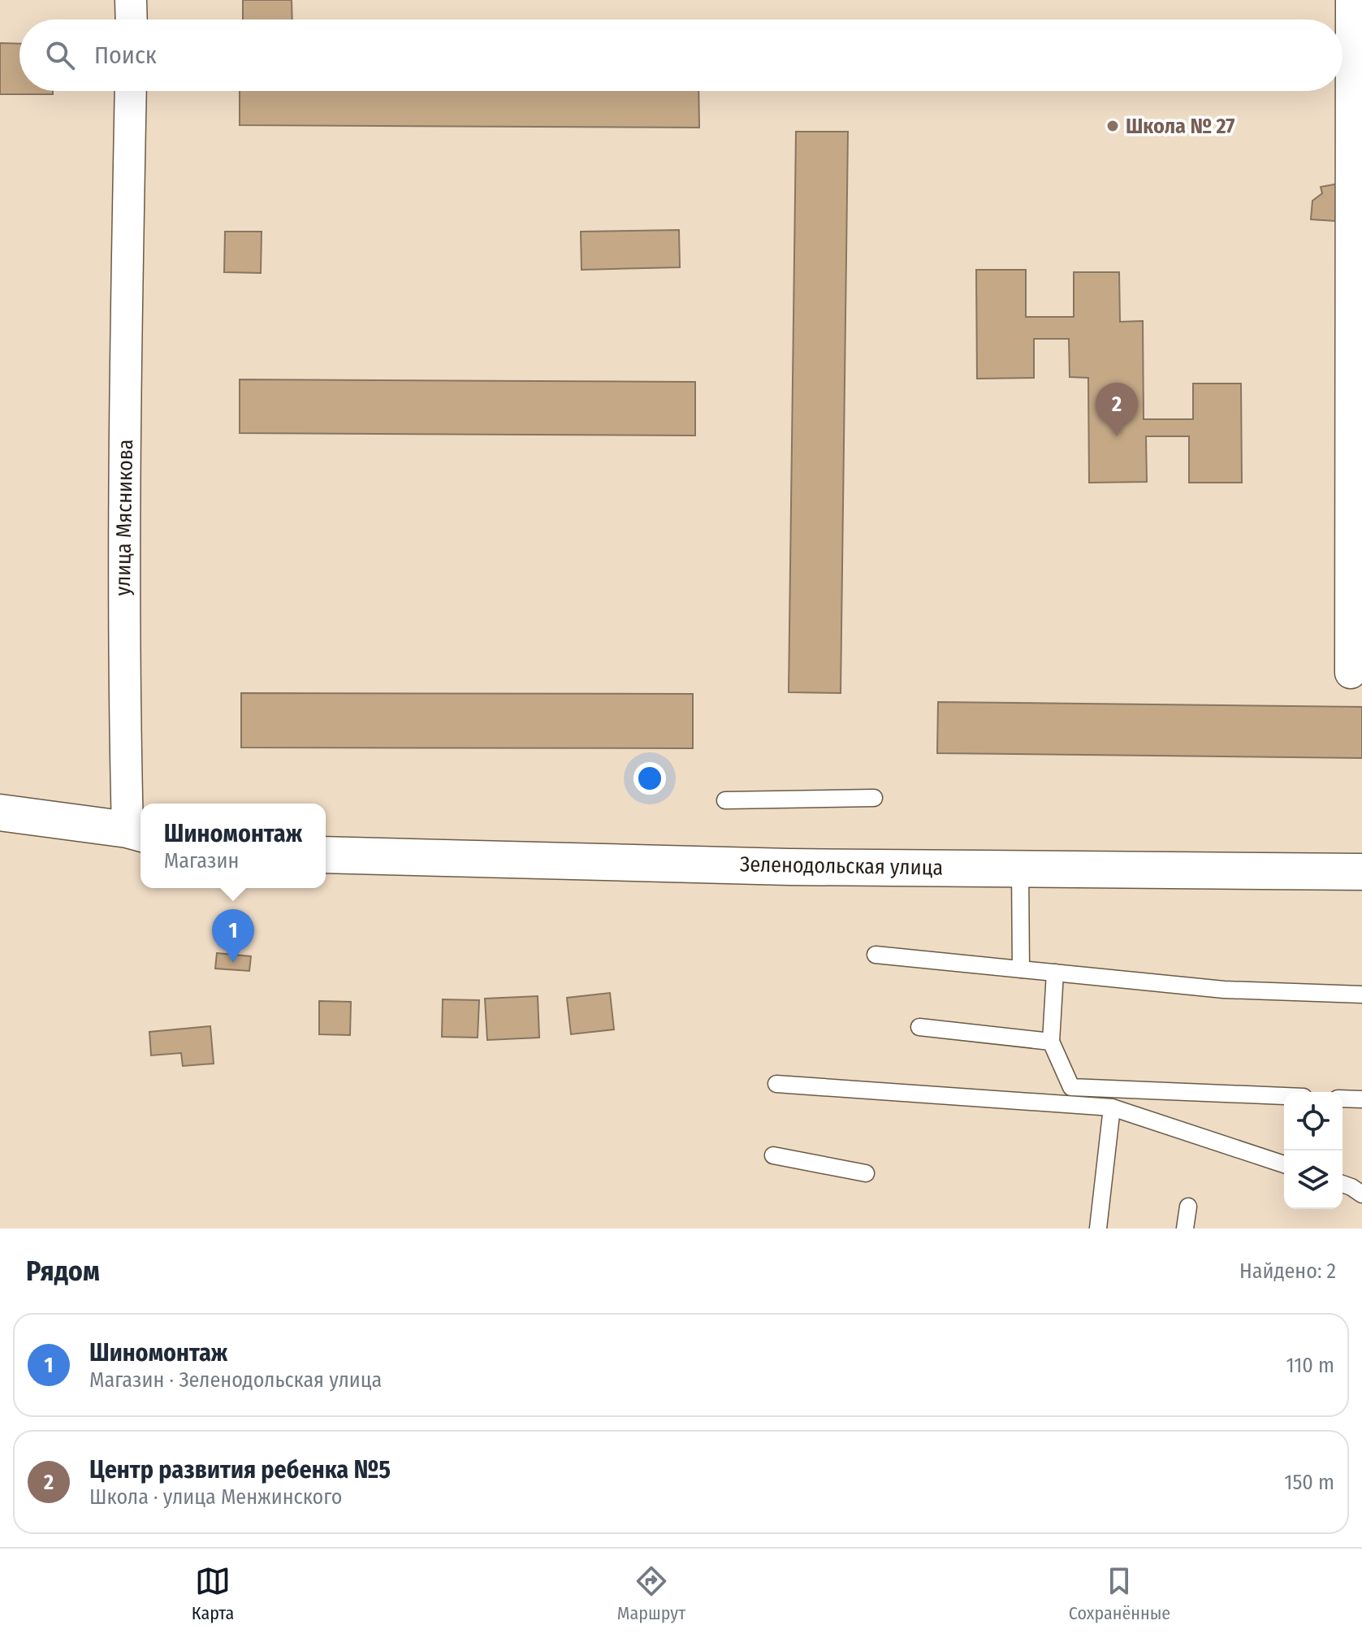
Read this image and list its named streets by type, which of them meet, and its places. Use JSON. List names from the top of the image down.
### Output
{
  "streets": {
    "street": ["улица Мясникова", "Зеленодольская улица"]
  },
  "places": ["Школа № 27"],
  "page": {
    "search": "Поиск",
    "pins": ["2", "1"],
    "popup": ["Шиномонтаж", "Магазин"],
    "heading": ["Рядом", "Найдено: 2"],
    "list": [
      {
        "mark": "1",
        "name": "Шиномонтаж",
        "note": "Магазин · Зеленодольская улица",
        "value": "110 m"
      },
      {
        "mark": "2",
        "name": "Центр развития ребенка №5",
        "note": "Школа · улица Менжинского",
        "value": "150 m"
      }
    ],
    "nav": ["Карта", "Маршрут", "Сохранённые"]
  }
}
